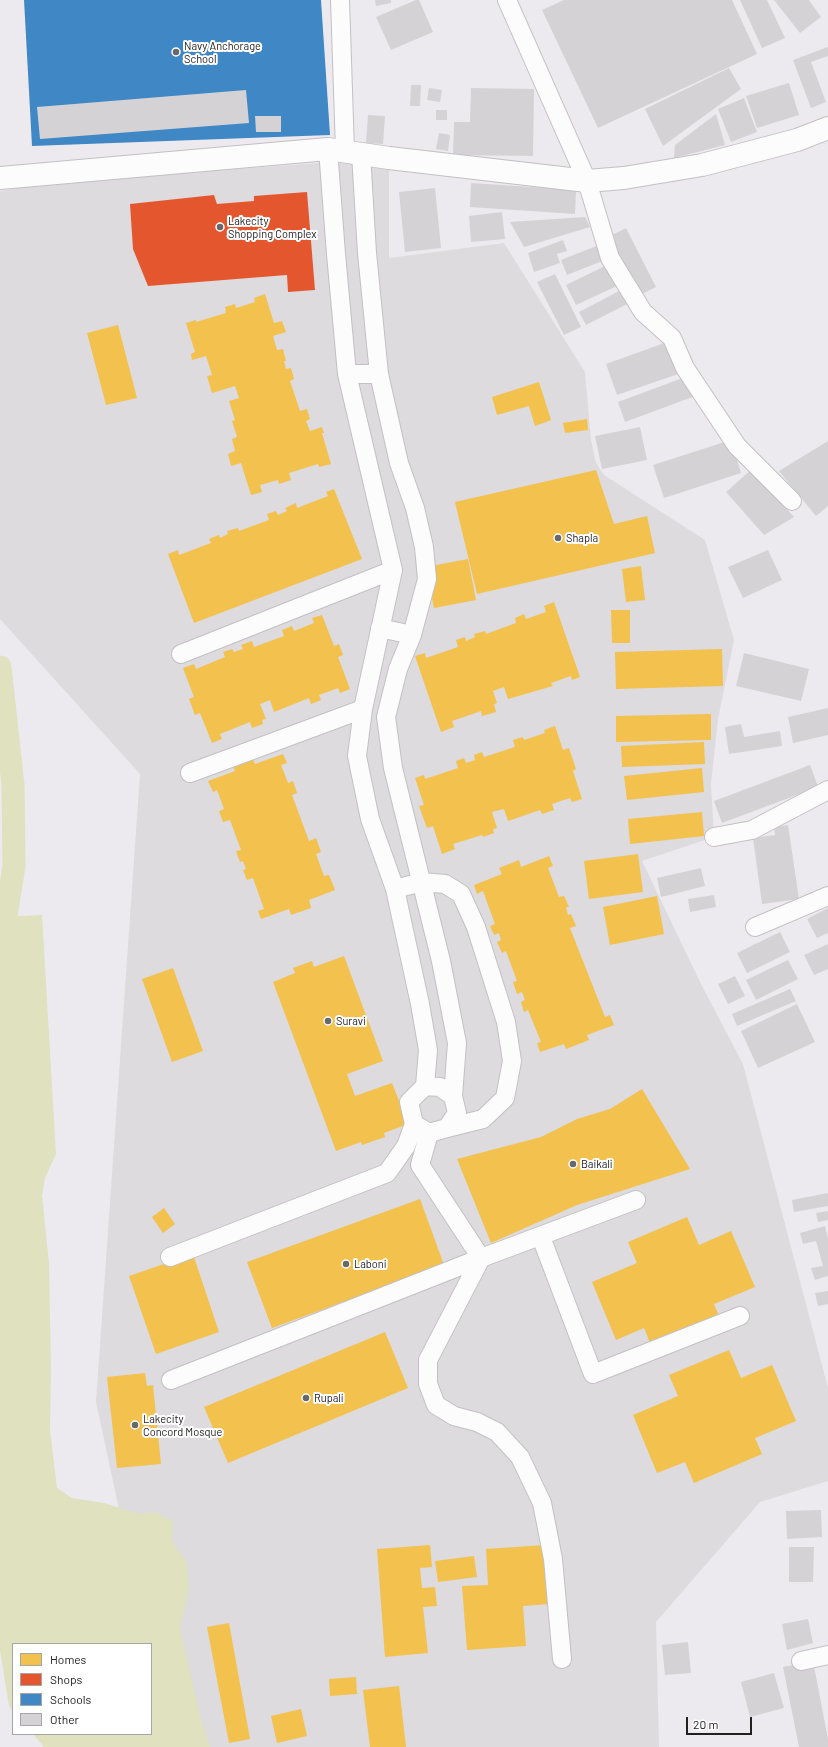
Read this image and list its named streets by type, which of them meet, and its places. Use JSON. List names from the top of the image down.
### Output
{
  "places": [
    "Navy Anchorage School",
    "Lakecity Shopping Complex",
    "Shapla",
    "Suravi",
    "Baikali",
    "Laboni",
    "Rupali",
    "Lakecity Concord Mosque"
  ],
  "legend": [
    "Homes",
    "Shops",
    "Schools",
    "Other"
  ],
  "scale_bar": "20 m"
}
